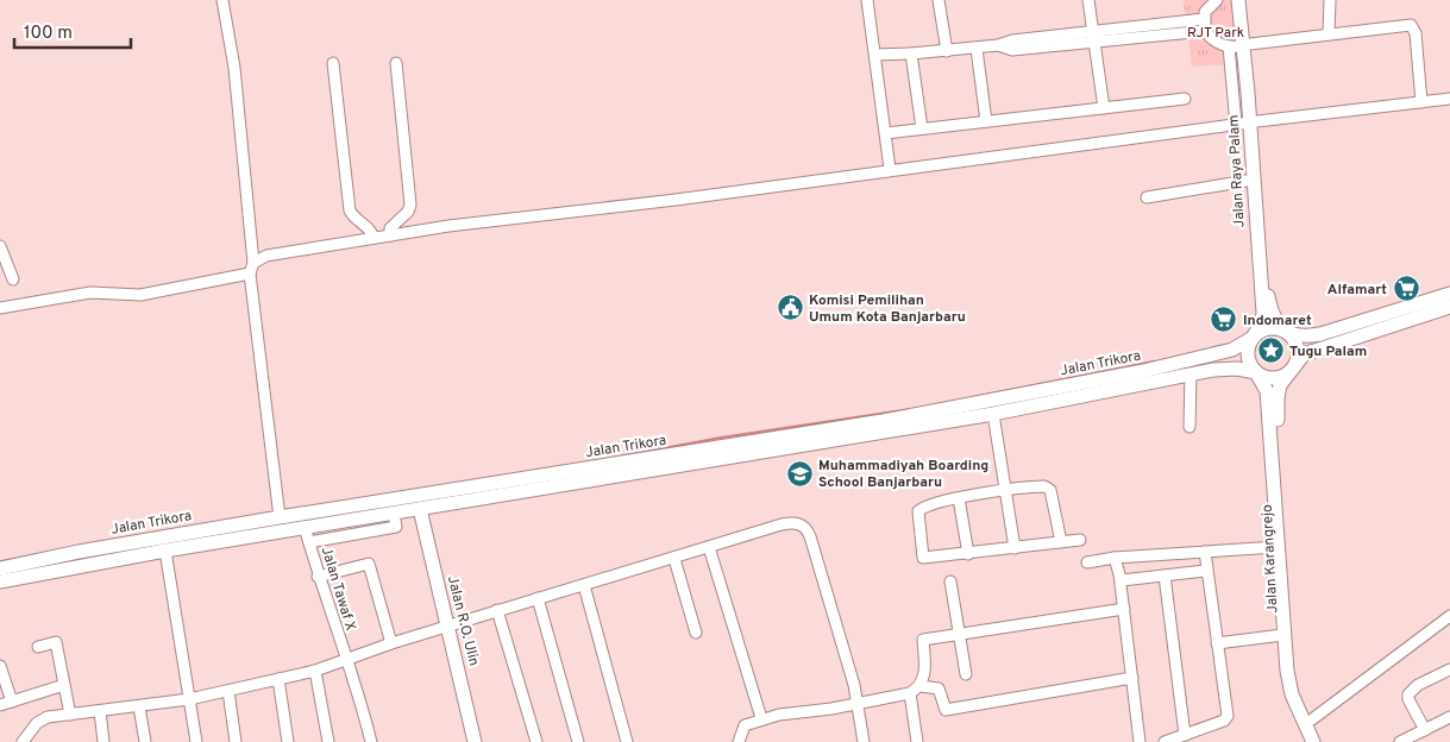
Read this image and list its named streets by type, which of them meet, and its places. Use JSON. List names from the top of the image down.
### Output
{
  "streets": {
    "main road": [
      "Jalan Raya Palam",
      "Jalan Trikora",
      "Jalan Karangrejo",
      "Jalan R.O. Ulin"
    ],
    "street": ["Jalan Tawaf X"]
  },
  "crossings": [
    ["Jalan Raya Palam", "Jalan Trikora"],
    ["Jalan Raya Palam", "Jalan Karangrejo"],
    ["Jalan Trikora", "Jalan Karangrejo"],
    ["Jalan Trikora", "Jalan Tawaf X"],
    ["Jalan Trikora", "Jalan R.O. Ulin"]
  ],
  "parks": ["RJT Park"],
  "places": {
    "supermarket": ["Alfamart", "Indomaret"],
    "public building": ["Komisi Pemilihan Umum Kota Banjarbaru"],
    "place": ["Tugu Palam"],
    "school or university": ["Muhammadiyah Boarding School Banjarbaru"]
  },
  "scale_bar": "100 m"
}
